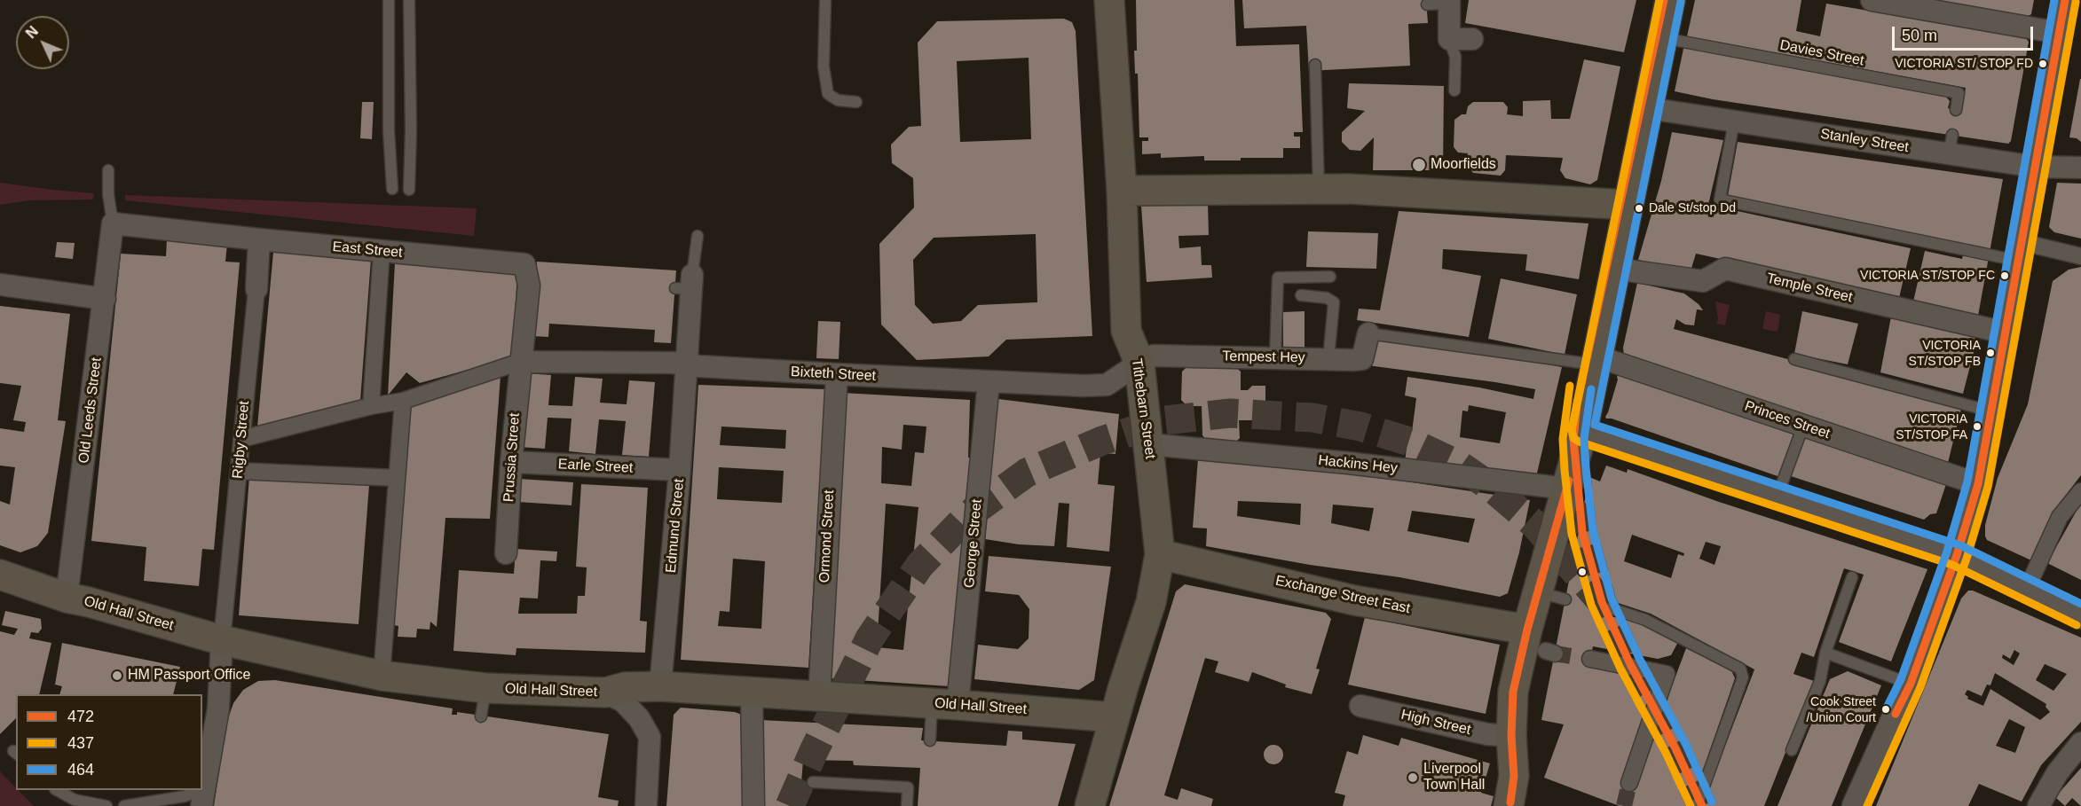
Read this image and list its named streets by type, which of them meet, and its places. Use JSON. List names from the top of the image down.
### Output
{
  "streets": {
    "main road": ["Tithebarn Street", "Exchange Street East", "Old Hall Street"],
    "street": [
      "Stanley Street",
      "East Street",
      "Temple Street",
      "Tempest Hey",
      "Bixteth Street",
      "Old Leeds Street",
      "Princes Street",
      "Rigby Street",
      "Prussia Street",
      "Hackins Hey",
      "Earle Street",
      "Edmund Street",
      "Ormond Street",
      "George Street",
      "High Street"
    ],
    "lane": ["Davies Street"]
  },
  "crossings": [
    ["East Street", "Bixteth Street"],
    ["East Street", "Old Leeds Street"],
    ["East Street", "Rigby Street"],
    ["East Street", "Prussia Street"],
    ["Tempest Hey", "Bixteth Street"],
    ["Tempest Hey", "Tithebarn Street"],
    ["Bixteth Street", "Tithebarn Street"],
    ["Bixteth Street", "Prussia Street"],
    ["Bixteth Street", "Edmund Street"],
    ["Bixteth Street", "Ormond Street"],
    ["Bixteth Street", "George Street"],
    ["Tithebarn Street", "Hackins Hey"],
    ["Tithebarn Street", "Exchange Street East"],
    ["Tithebarn Street", "Old Hall Street"],
    ["Old Leeds Street", "Old Hall Street"],
    ["Rigby Street", "Old Hall Street"],
    ["Prussia Street", "Earle Street"],
    ["Earle Street", "Edmund Street"],
    ["Edmund Street", "Old Hall Street"],
    ["Ormond Street", "Old Hall Street"],
    ["George Street", "Old Hall Street"]
  ],
  "places": [
    "VICTORIA ST/ STOP FD",
    "Moorfields",
    "Dale St/stop Dd",
    "VICTORIA ST/STOP FC",
    "VICTORIA ST/STOP FB",
    "VICTORIA ST/STOP FA",
    "HM Passport Office",
    "Cook Street /Union Court",
    "Liverpool Town Hall"
  ],
  "lines": ["transit line 472", "transit line 437", "transit line 464"],
  "legend": ["472", "437", "464"],
  "scale_bar": "50 m",
  "north": "top left"
}
